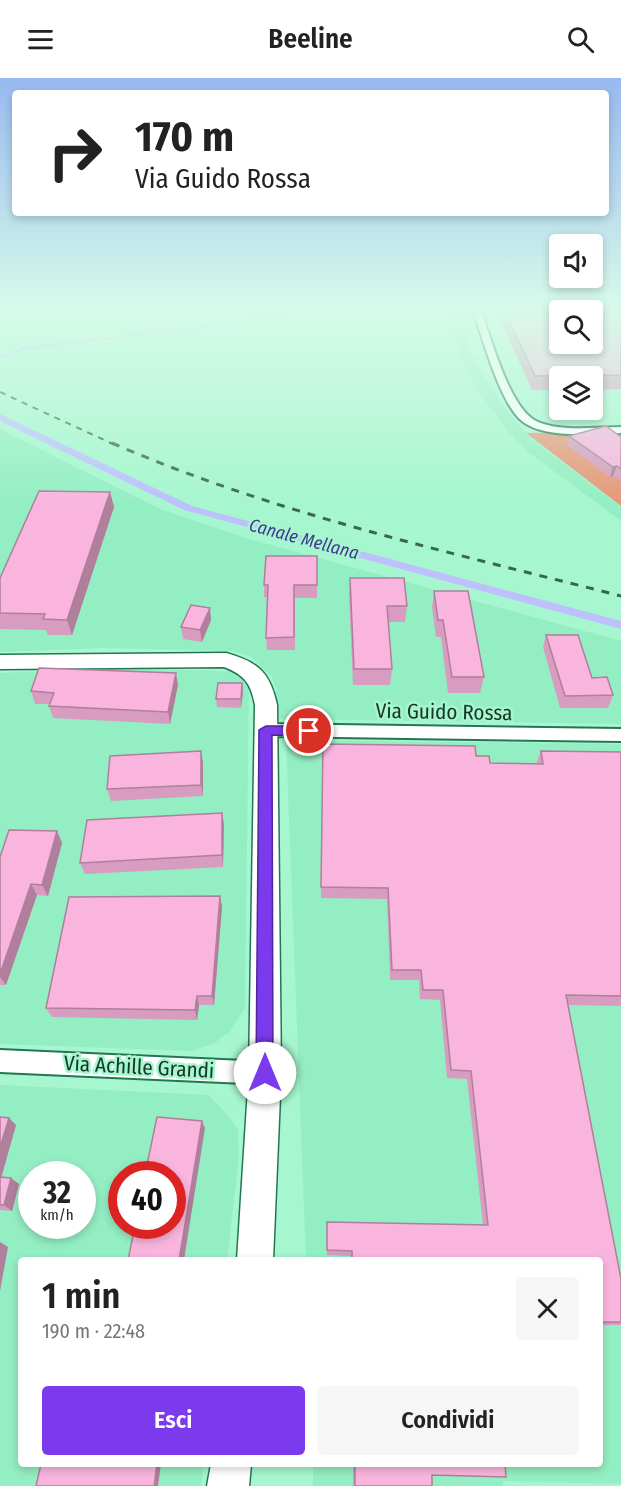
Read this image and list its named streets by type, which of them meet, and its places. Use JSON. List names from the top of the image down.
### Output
{
  "streets": {
    "street": ["Via Guido Rossa", "Via Achille Grandi"]
  },
  "water": ["Canale Mellana"],
  "page": {
    "header": "Beeline",
    "turn": ["170 m", "Via Guido Rossa"],
    "speed": "32 km/h",
    "limit": "40",
    "heading": ["1 min", "190 m · 22:48"],
    "buttons": ["Esci", "Condividi"]
  }
}
